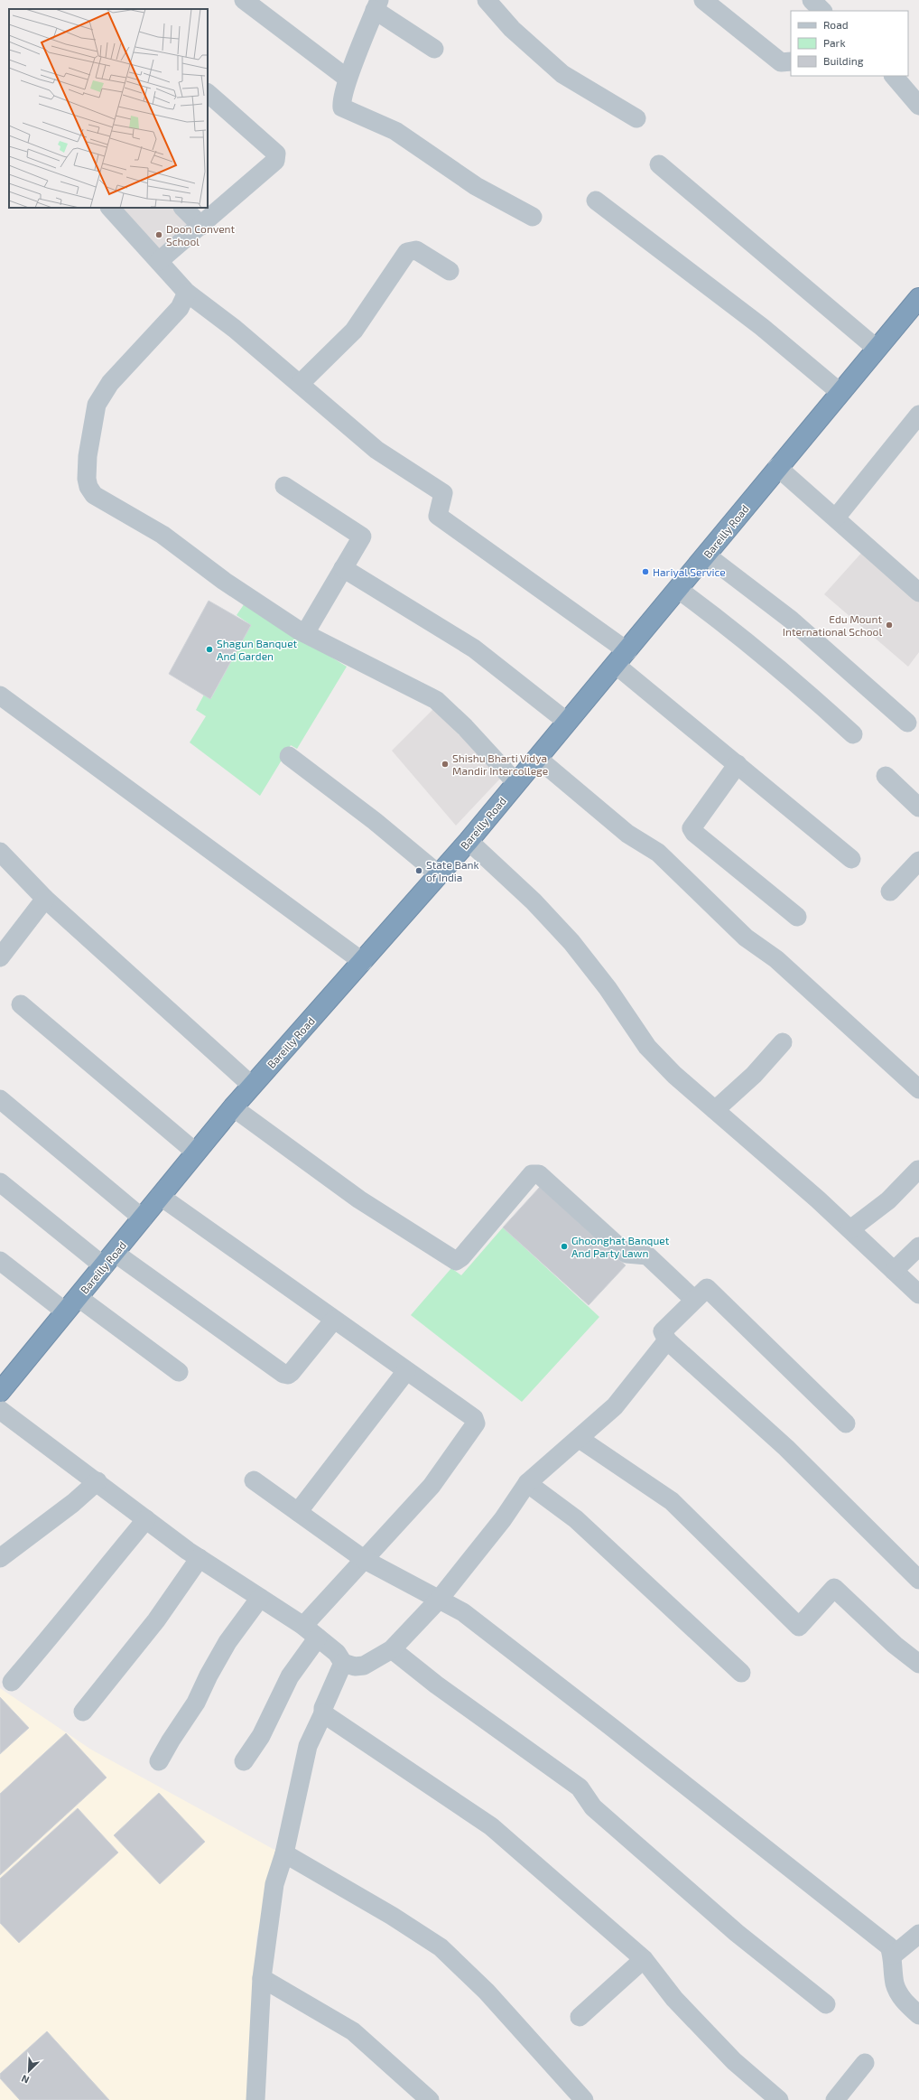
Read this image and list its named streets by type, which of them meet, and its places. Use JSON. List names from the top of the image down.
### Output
{
  "streets": {
    "highway": ["Bareilly Road"]
  },
  "places": [
    "Doon Convent School",
    "Hariyal Service",
    "Edu Mount International School",
    "Shagun Banquet And Garden",
    "Shishu Bharti Vidya Mandir Intercollege",
    "State Bank of India",
    "Ghoonghat Banquet And Party Lawn"
  ],
  "legend": ["Road", "Park", "Building"],
  "north": "bottom left"
}
